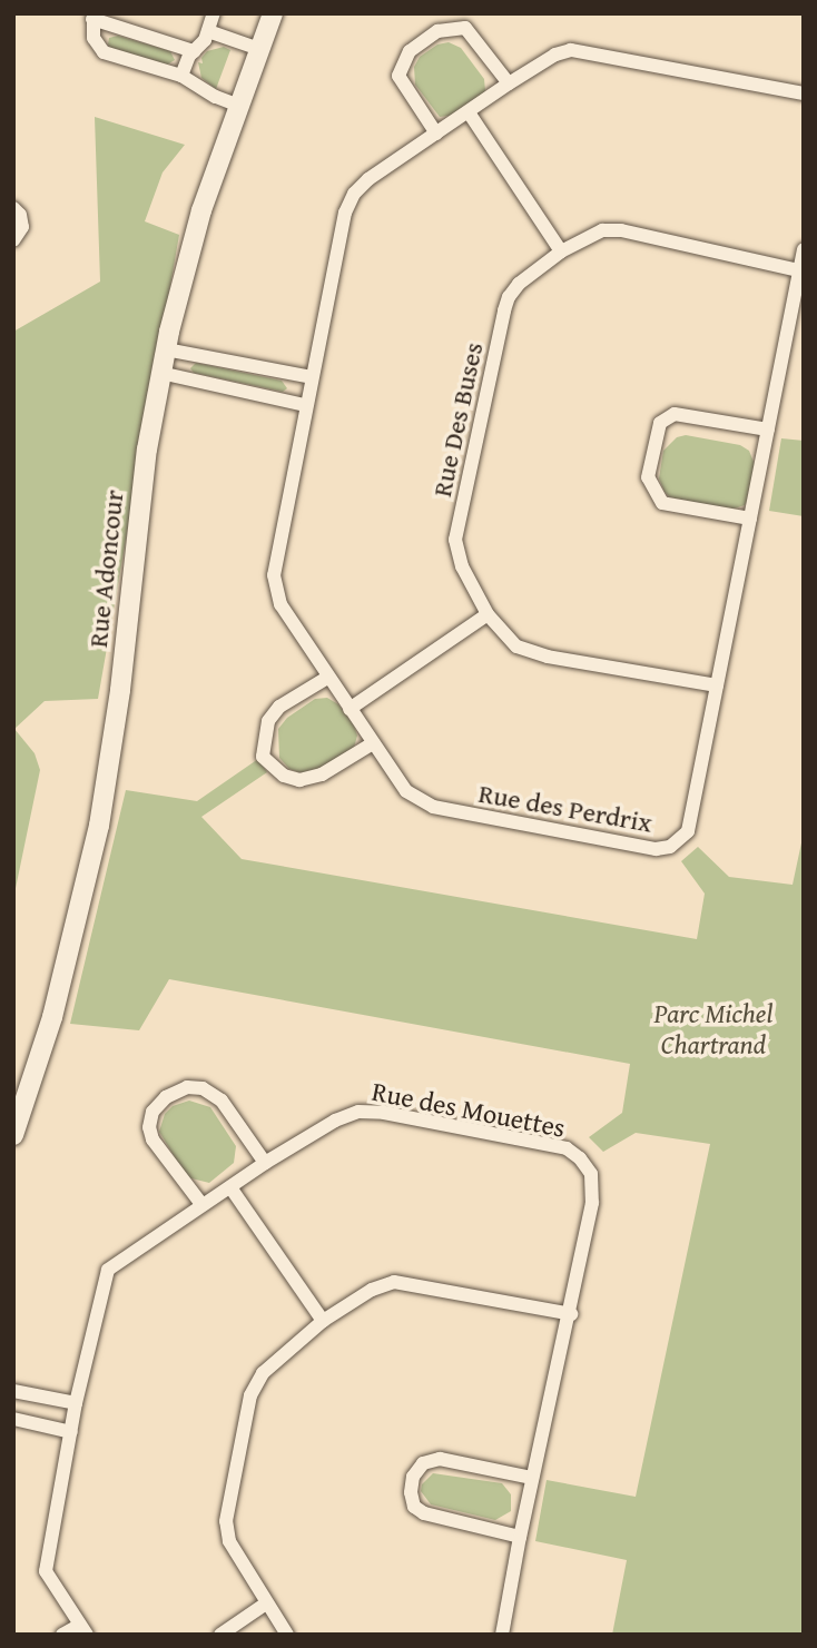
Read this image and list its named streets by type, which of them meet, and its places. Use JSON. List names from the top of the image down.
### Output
{
  "streets": {
    "street": [
      "Rue Des Buses",
      "Rue Adoncour",
      "Rue des Perdrix",
      "Rue des Mouettes"
    ]
  },
  "crossings": [
    ["Rue Des Buses", "Rue des Perdrix"]
  ],
  "parks": ["Parc Michel Chartrand"]
}
